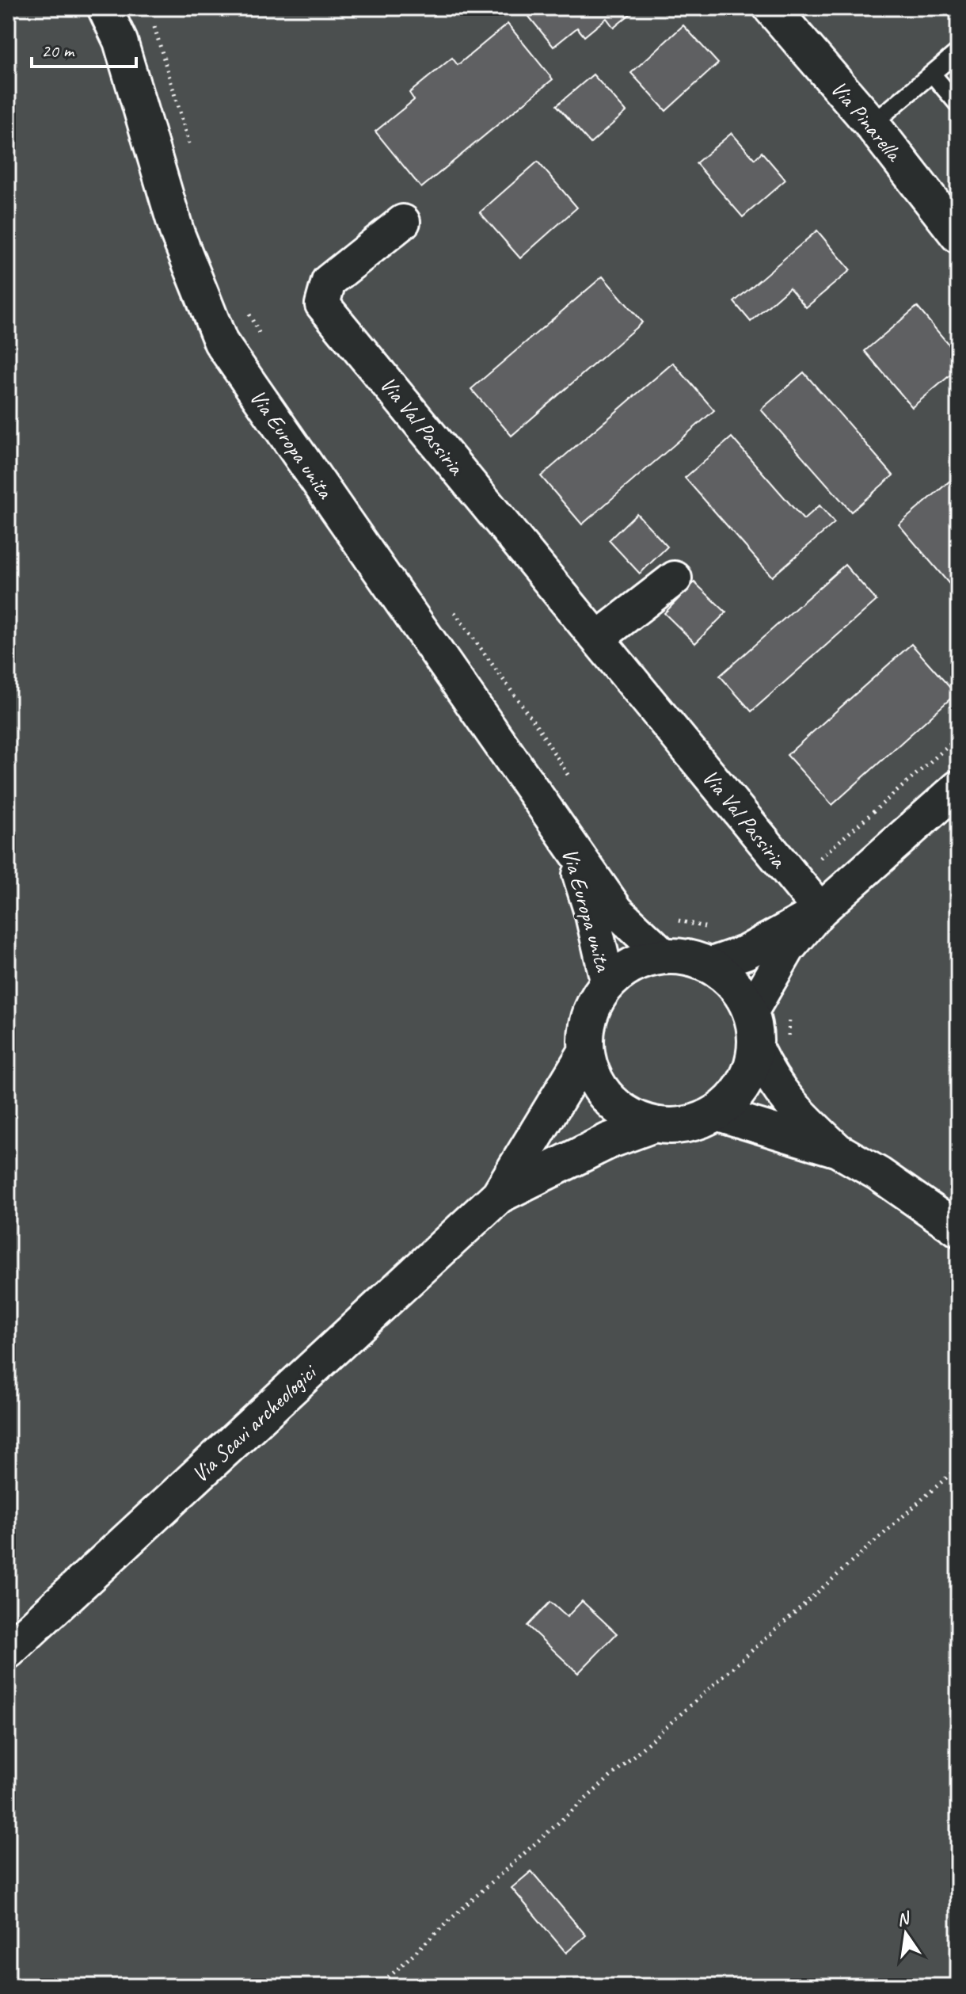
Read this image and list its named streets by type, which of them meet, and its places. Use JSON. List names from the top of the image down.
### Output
{
  "streets": {
    "street": [
      "Via Pinarella",
      "Via Val Passiria",
      "Via Europa unita",
      "Via Scavi archeologici"
    ]
  },
  "crossings": [
    ["Via Europa unita", "Via Scavi archeologici"]
  ],
  "scale_bar": "20 m",
  "north": "top"
}
